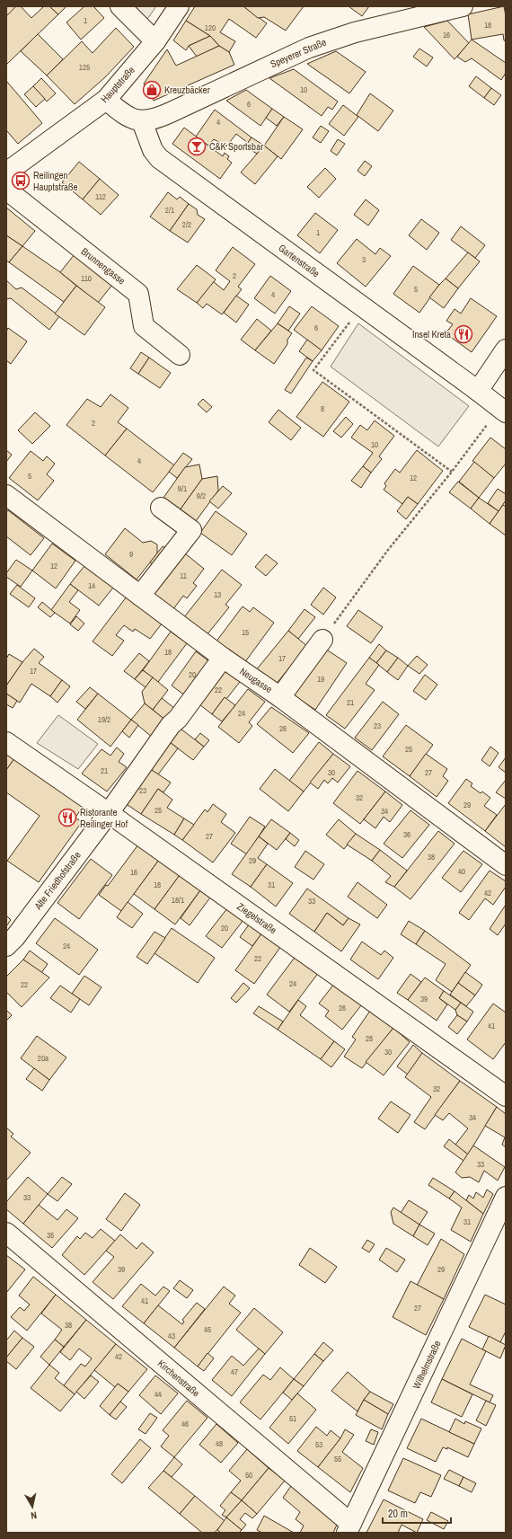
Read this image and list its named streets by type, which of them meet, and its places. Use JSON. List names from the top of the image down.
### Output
{
  "streets": {
    "street": [
      "Speyerer Straße",
      "Hauptstraße",
      "Gartenstraße",
      "Brunnengasse",
      "Neugasse",
      "Alte Friedhofstraße",
      "Ziegelstraße",
      "Wilhelmstraße",
      "Kirchenstraße"
    ]
  },
  "crossings": [
    ["Speyerer Straße", "Gartenstraße"],
    ["Neugasse", "Alte Friedhofstraße"],
    ["Alte Friedhofstraße", "Ziegelstraße"],
    ["Wilhelmstraße", "Kirchenstraße"]
  ],
  "places": {
    "shop": ["Kreuzbäcker"],
    "bar": ["C&K Sportsbar"],
    "bus stop": ["Reilingen Hauptstraße"],
    "restaurant": ["Insel Kreta", "Ristorante Reilinger Hof"]
  },
  "house_numbers": [
    "1",
    "18",
    "120",
    "16",
    "125",
    "10",
    "6",
    "4",
    "112",
    "2/1",
    "2/2",
    "1",
    "3",
    "2",
    "110",
    "5",
    "4",
    "6",
    "8",
    "2",
    "10",
    "4",
    "5",
    "12",
    "9/1",
    "9/2",
    "9",
    "12",
    "11",
    "14",
    "13",
    "15",
    "18",
    "17",
    "17",
    "20",
    "19",
    "22",
    "21",
    "24",
    "19/2",
    "23",
    "26",
    "25",
    "21",
    "30",
    "27",
    "23",
    "32",
    "29",
    "25",
    "34",
    "36",
    "27",
    "38",
    "29",
    "40",
    "16",
    "18",
    "31",
    "42",
    "18/1",
    "33",
    "20",
    "24",
    "22",
    "24",
    "22",
    "39",
    "26",
    "41",
    "28",
    "30",
    "20a",
    "32",
    "34",
    "33",
    "33",
    "31",
    "35",
    "39",
    "29",
    "41",
    "27",
    "38",
    "45",
    "43",
    "42",
    "47",
    "44",
    "51",
    "46",
    "48",
    "53",
    "55",
    "50"
  ],
  "scale_bar": "20 m",
  "north": "bottom"
}
